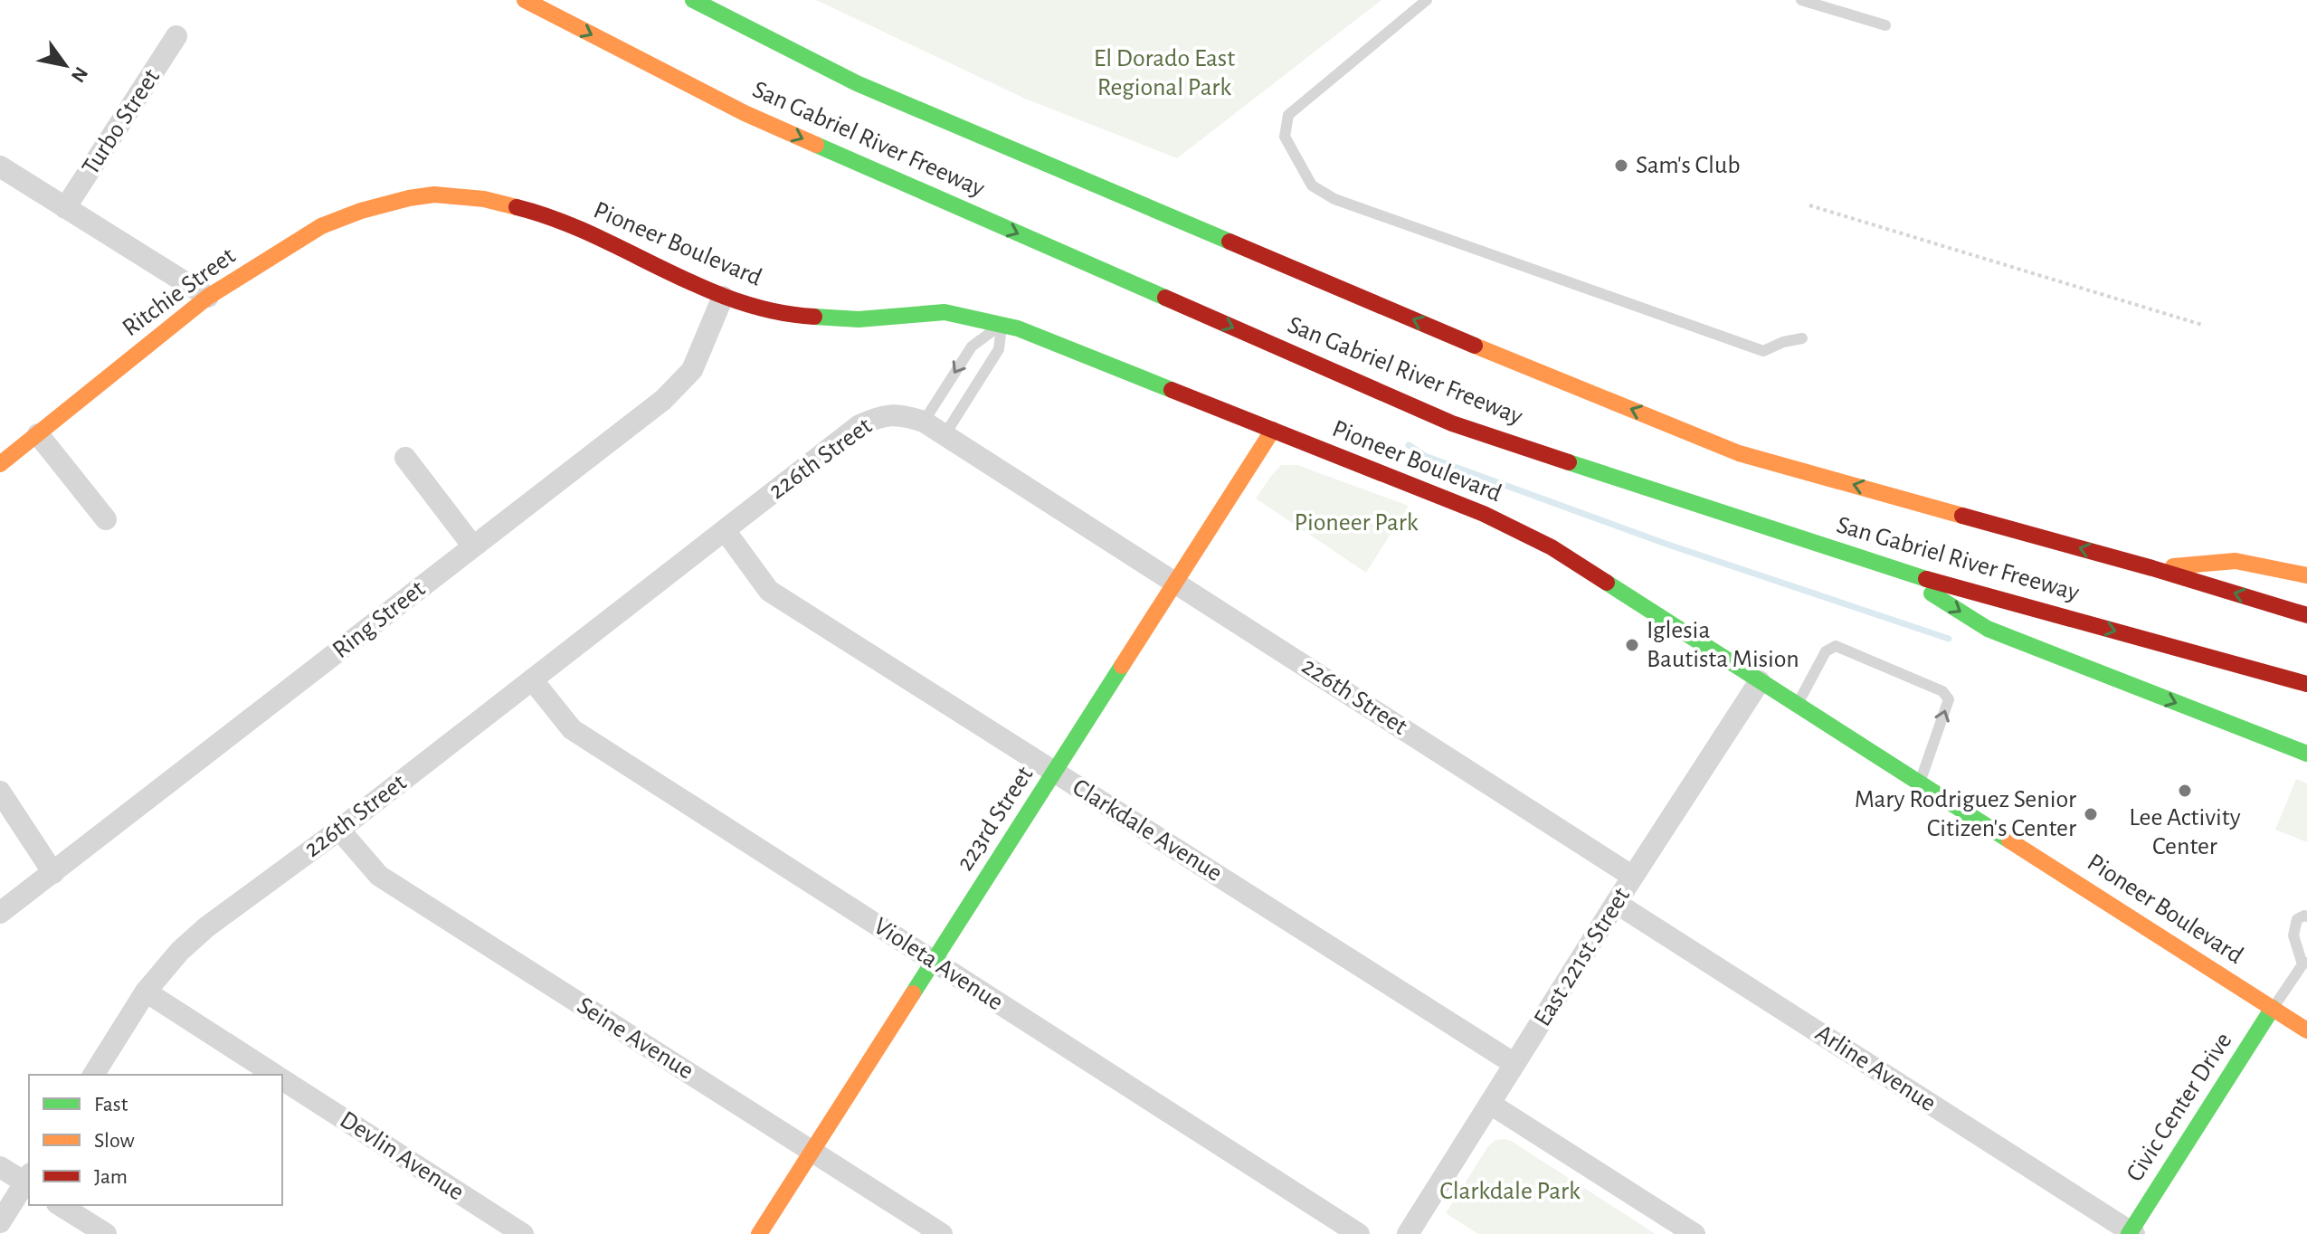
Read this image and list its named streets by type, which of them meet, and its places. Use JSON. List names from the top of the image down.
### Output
{
  "streets": {
    "main road": [
      "San Gabriel River Freeway",
      "Pioneer Boulevard",
      "Ritchie Street",
      "223rd Street",
      "Civic Center Drive"
    ],
    "street": [
      "Turbo Street",
      "226th Street",
      "Ring Street",
      "Clarkdale Avenue",
      "East 221st Street",
      "Violeta Avenue",
      "Seine Avenue",
      "Arline Avenue",
      "Devlin Avenue"
    ]
  },
  "crossings": [
    ["Pioneer Boulevard", "Ritchie Street"],
    ["Pioneer Boulevard", "Ring Street"],
    ["Pioneer Boulevard", "223rd Street"],
    ["Pioneer Boulevard", "East 221st Street"],
    ["Pioneer Boulevard", "Civic Center Drive"],
    ["226th Street", "223rd Street"],
    ["226th Street", "Clarkdale Avenue"],
    ["226th Street", "East 221st Street"],
    ["226th Street", "Violeta Avenue"],
    ["226th Street", "Seine Avenue"],
    ["226th Street", "Devlin Avenue"],
    ["223rd Street", "Clarkdale Avenue"],
    ["223rd Street", "Violeta Avenue"],
    ["223rd Street", "Seine Avenue"],
    ["Clarkdale Avenue", "East 221st Street"],
    ["East 221st Street", "Arline Avenue"],
    ["Arline Avenue", "Civic Center Drive"]
  ],
  "parks": ["El Dorado East Regional Park", "Pioneer Park", "Clarkdale Park"],
  "places": [
    "Sam's Club",
    "Iglesia Bautista Mision",
    "Lee Activity Center",
    "Mary Rodriguez Senior Citizen's Center"
  ],
  "legend": ["Fast", "Slow", "Jam"],
  "north": "bottom right"
}
